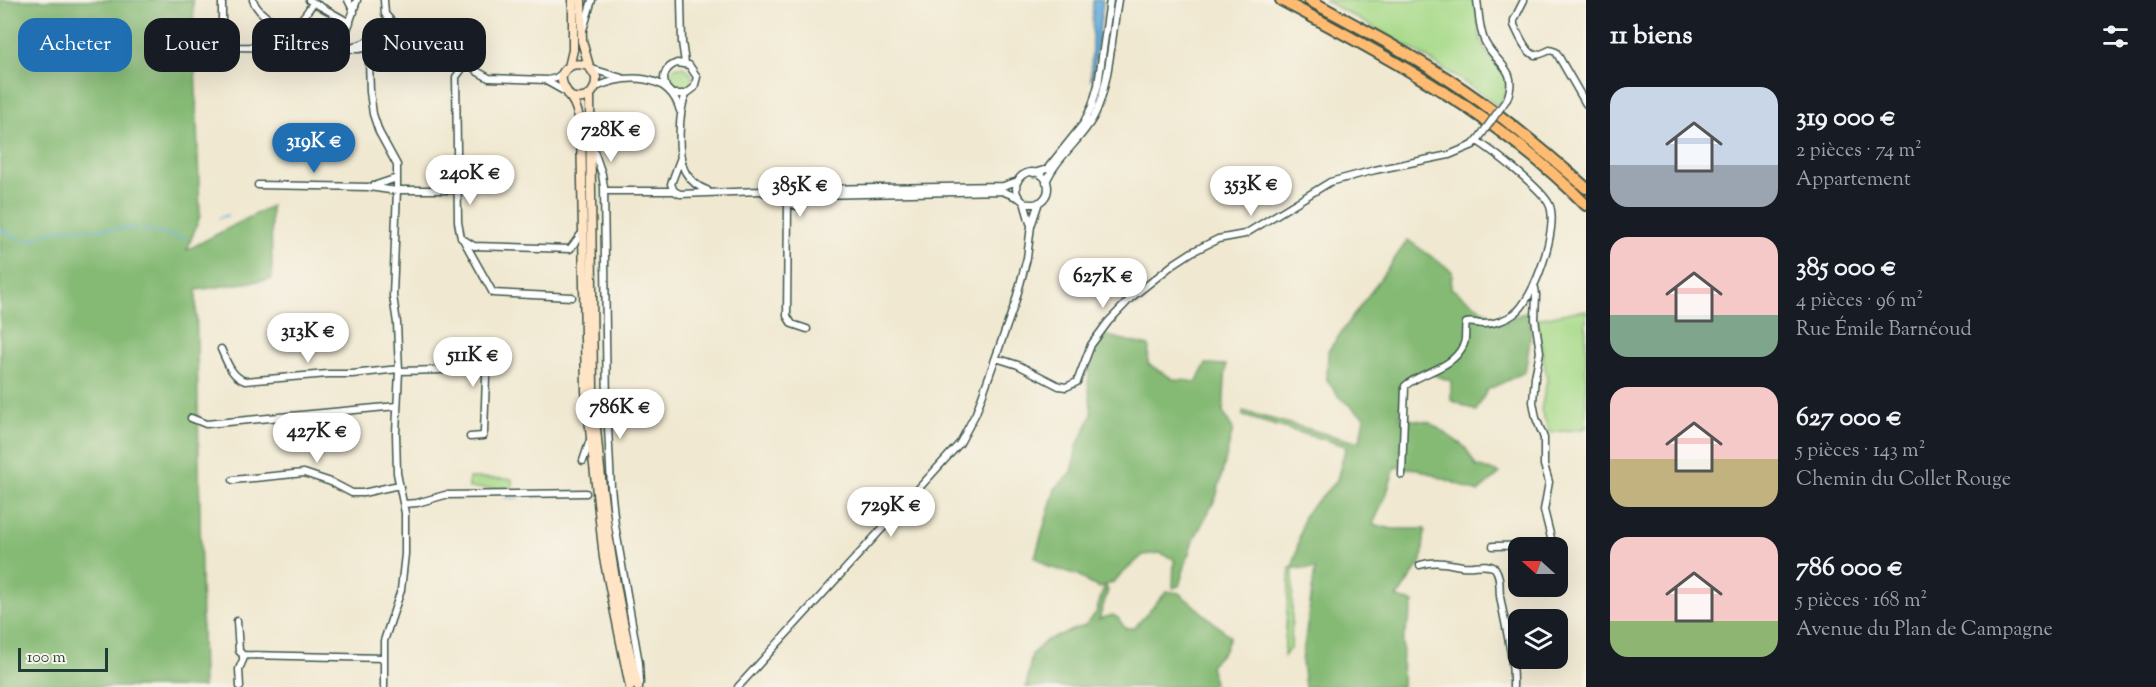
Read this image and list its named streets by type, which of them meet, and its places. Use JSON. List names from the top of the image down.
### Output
{
  "scale_bar": "100 m",
  "north": "left",
  "page": {
    "heading": "11 biens",
    "chip": [
      "Acheter",
      "Louer",
      "Filtres",
      "Nouveau"
    ],
    "list": [
      {
        "name": "319 000 €",
        "note": "2 pièces · 74 m² · Appartement"
      },
      {
        "name": "385 000 €",
        "note": "4 pièces · 96 m² · Rue Émile Barnéoud"
      },
      {
        "name": "627 000 €",
        "note": "5 pièces · 143 m² · Chemin du Collet Rouge"
      },
      {
        "name": "786 000 €",
        "note": "5 pièces · 168 m² · Avenue du Plan de Campagne"
      }
    ],
    "price": [
      "728K €",
      "319K €",
      "240K €",
      "353K €",
      "385K €",
      "627K €",
      "313K €",
      "511K €",
      "786K €",
      "427K €",
      "729K €"
    ],
    "scale": "100 m"
  }
}
